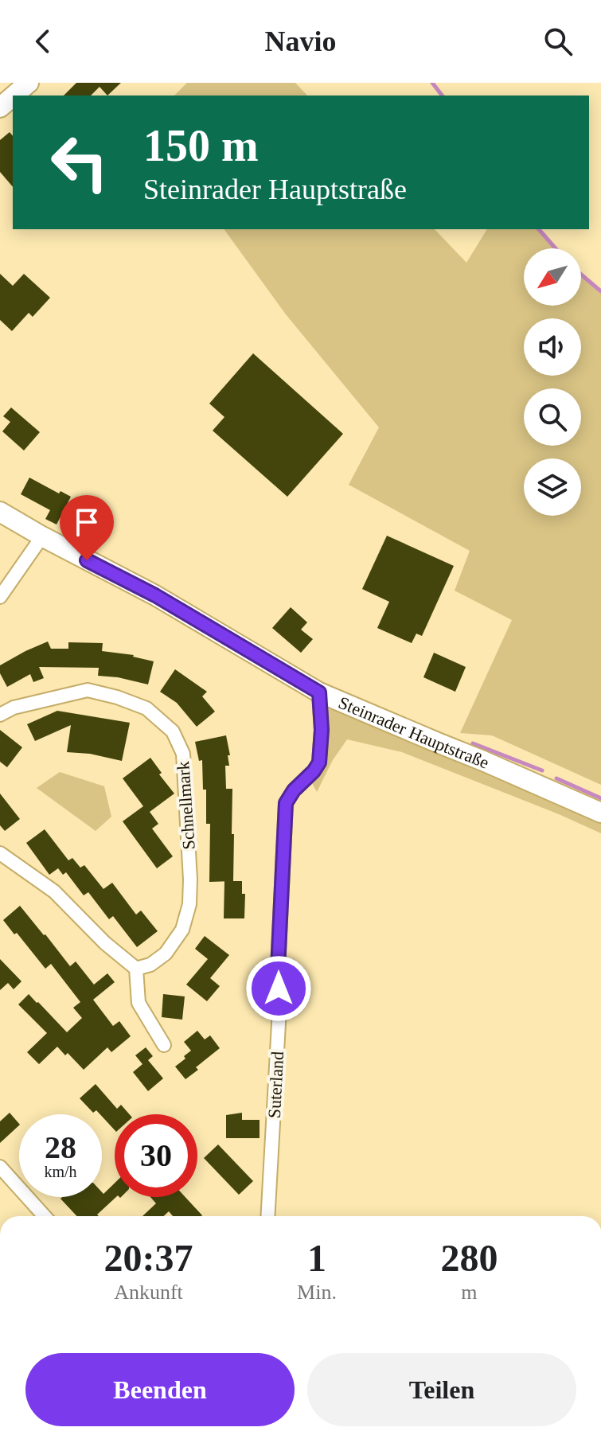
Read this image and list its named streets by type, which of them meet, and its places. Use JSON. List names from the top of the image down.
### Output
{
  "streets": {
    "main road": ["Steinrader Hauptstraße"],
    "street": ["Schnellmark", "Suterland"]
  },
  "crossings": [
    ["Steinrader Hauptstraße", "Suterland"]
  ],
  "north": "bottom left",
  "page": {
    "header": "Navio",
    "turn": ["150 m", "Steinrader Hauptstraße"],
    "speed": "28 km/h",
    "limit": "30",
    "eta": [
      "20:37",
      "Ankunft",
      "1",
      "Min.",
      "280",
      "m"
    ],
    "buttons": ["Beenden", "Teilen"]
  }
}
